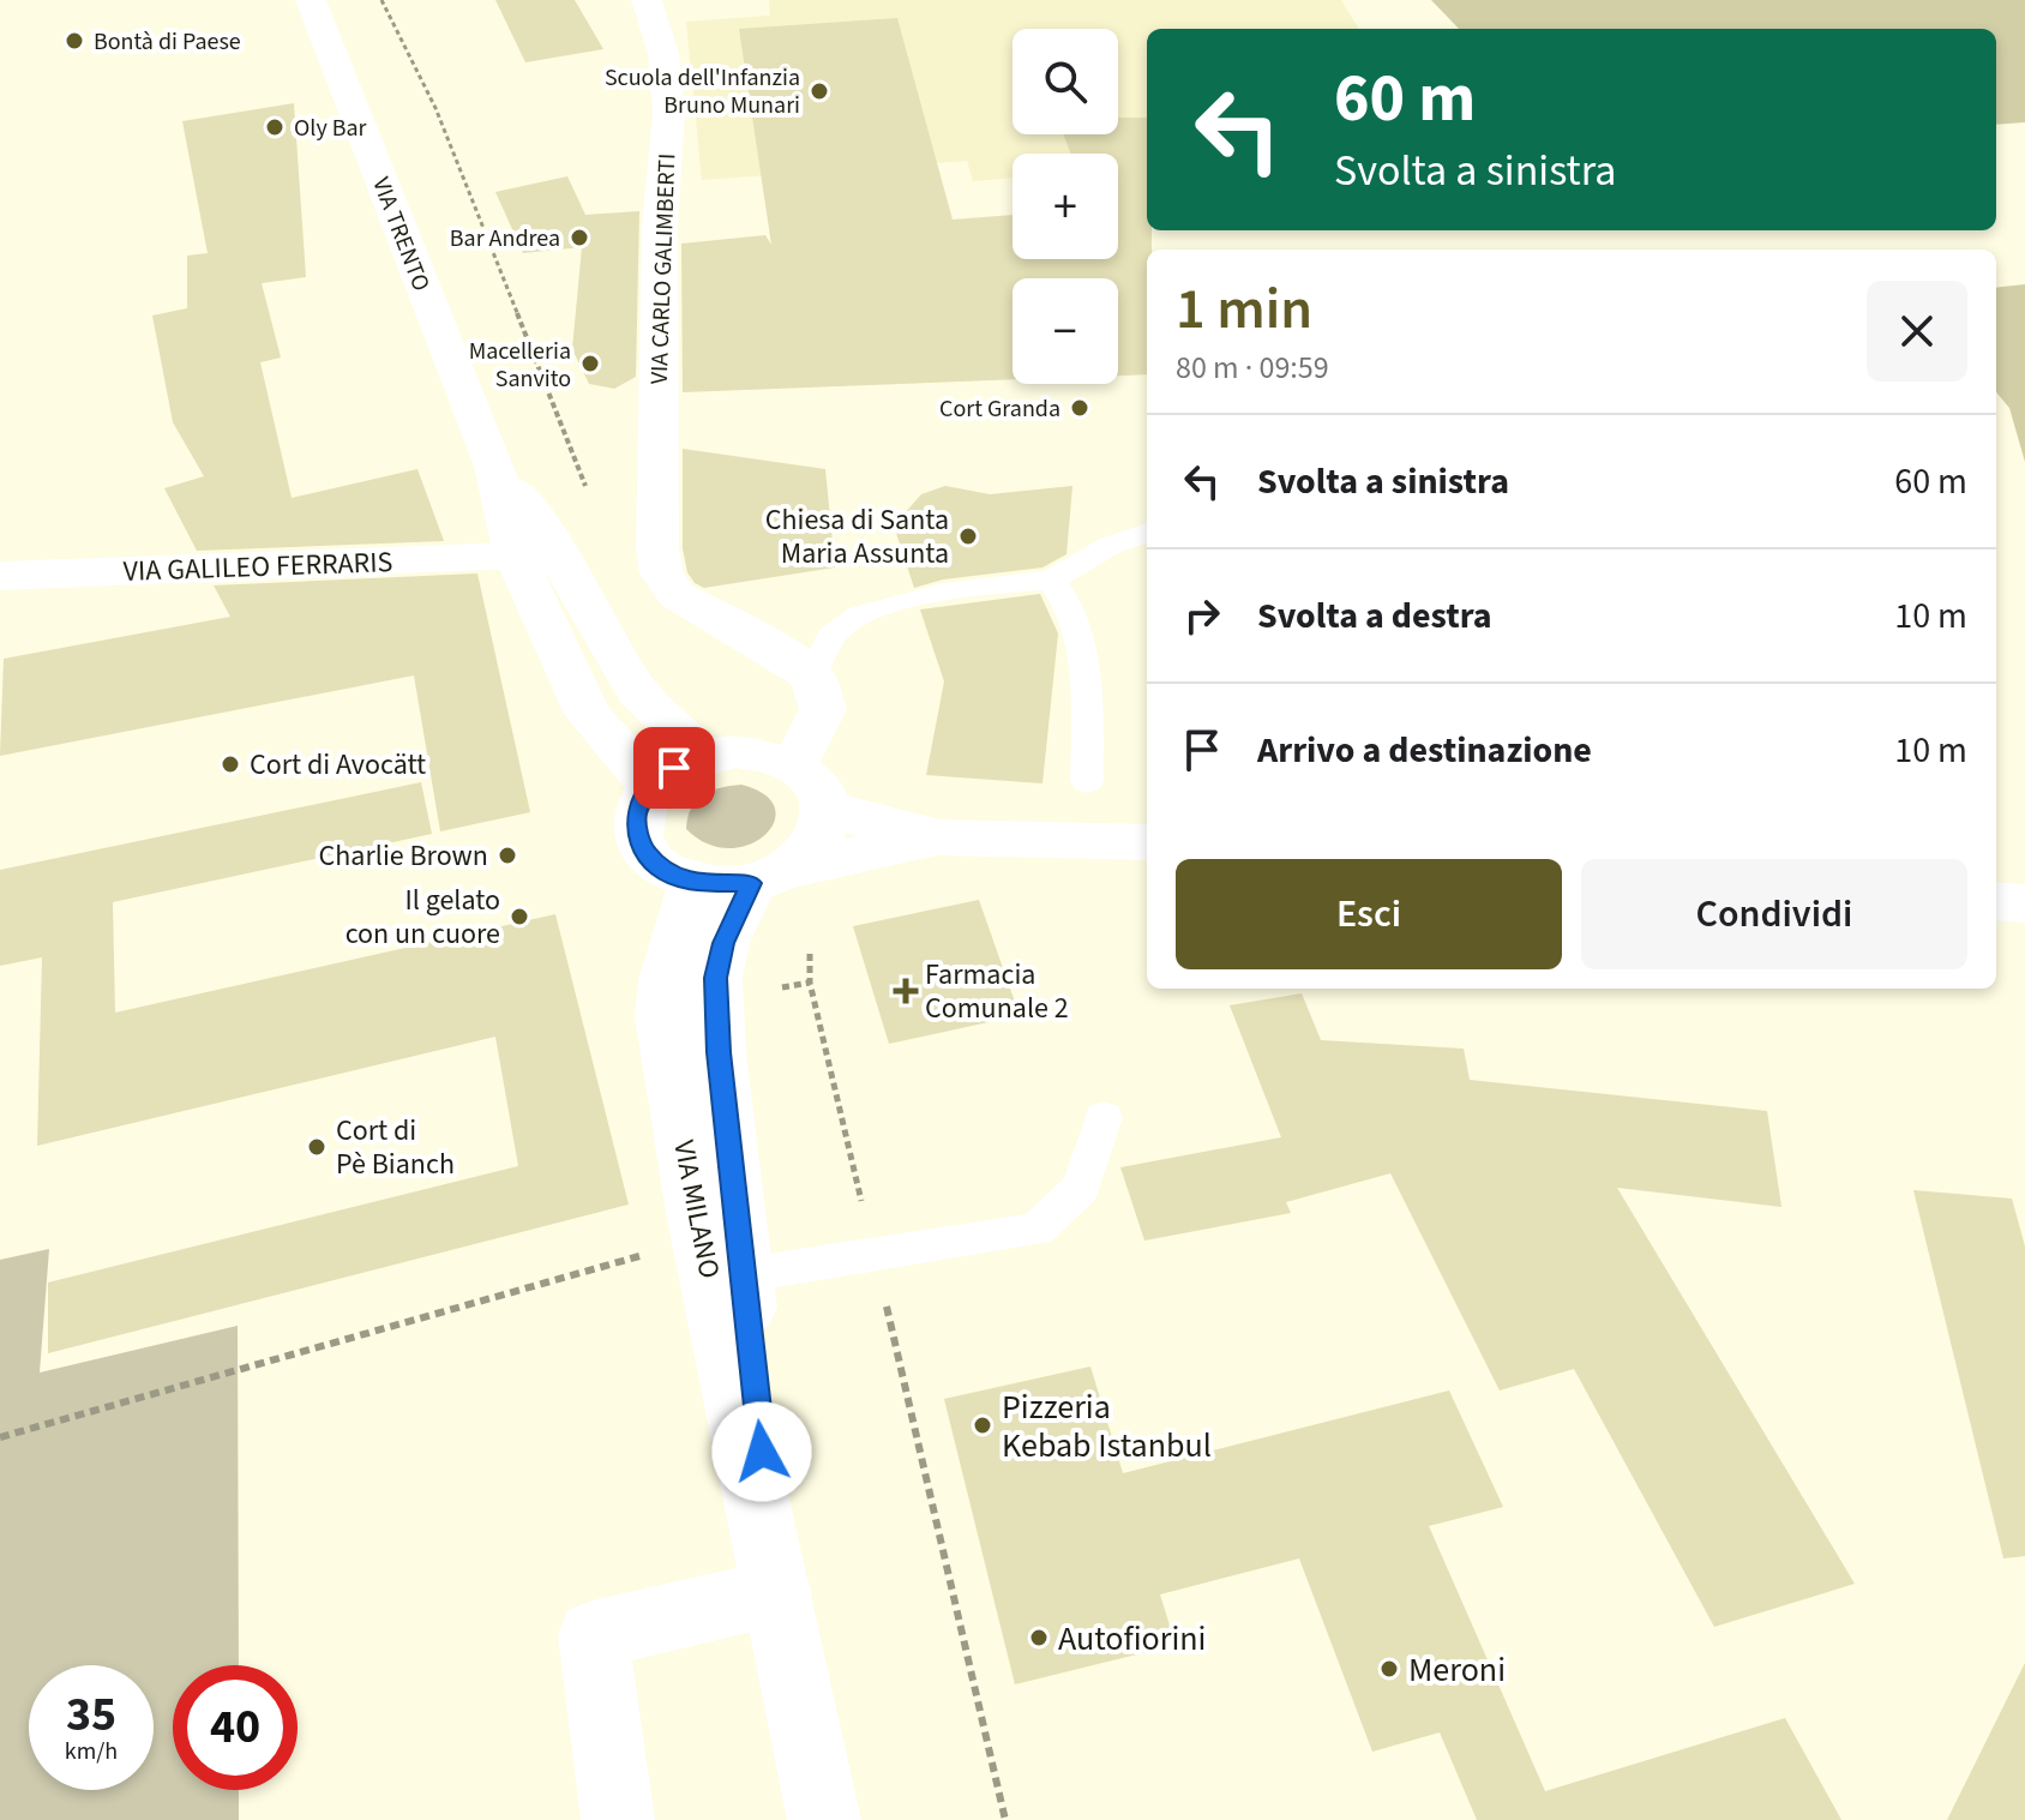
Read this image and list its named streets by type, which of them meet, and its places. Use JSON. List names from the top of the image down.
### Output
{
  "streets": {
    "street": [
      "VIA TRENTO",
      "VIA CARLO GALIMBERTI",
      "VIA GALILEO FERRARIS",
      "VIA MILANO"
    ]
  },
  "places": {
    "other": [
      "Bontà di Paese",
      "Scuola dell'Infanzia Bruno Munari",
      "Oly Bar",
      "Bar Andrea",
      "Macelleria Sanvito",
      "Cort Granda",
      "Chiesa di Santa Maria Assunta",
      "Cort di Avocätt",
      "Charlie Brown",
      "Il gelato con un cuore",
      "Cort di Pè Bianch",
      "Pizzeria Kebab Istanbul",
      "Autofiorini",
      "Meroni"
    ],
    "health": ["Farmacia Comunale 2"]
  },
  "page": {
    "map_buttons": ["+", "−"],
    "turn": ["60 m", "Svolta a sinistra"],
    "heading": ["1 min", "80 m · 09:59"],
    "list": [
      {
        "name": "Svolta a sinistra",
        "value": "60 m"
      },
      {
        "name": "Svolta a destra",
        "value": "10 m"
      },
      {
        "name": "Arrivo a destinazione",
        "value": "10 m"
      }
    ],
    "buttons": ["Esci", "Condividi"],
    "speed": "35 km/h",
    "limit": "40"
  }
}
